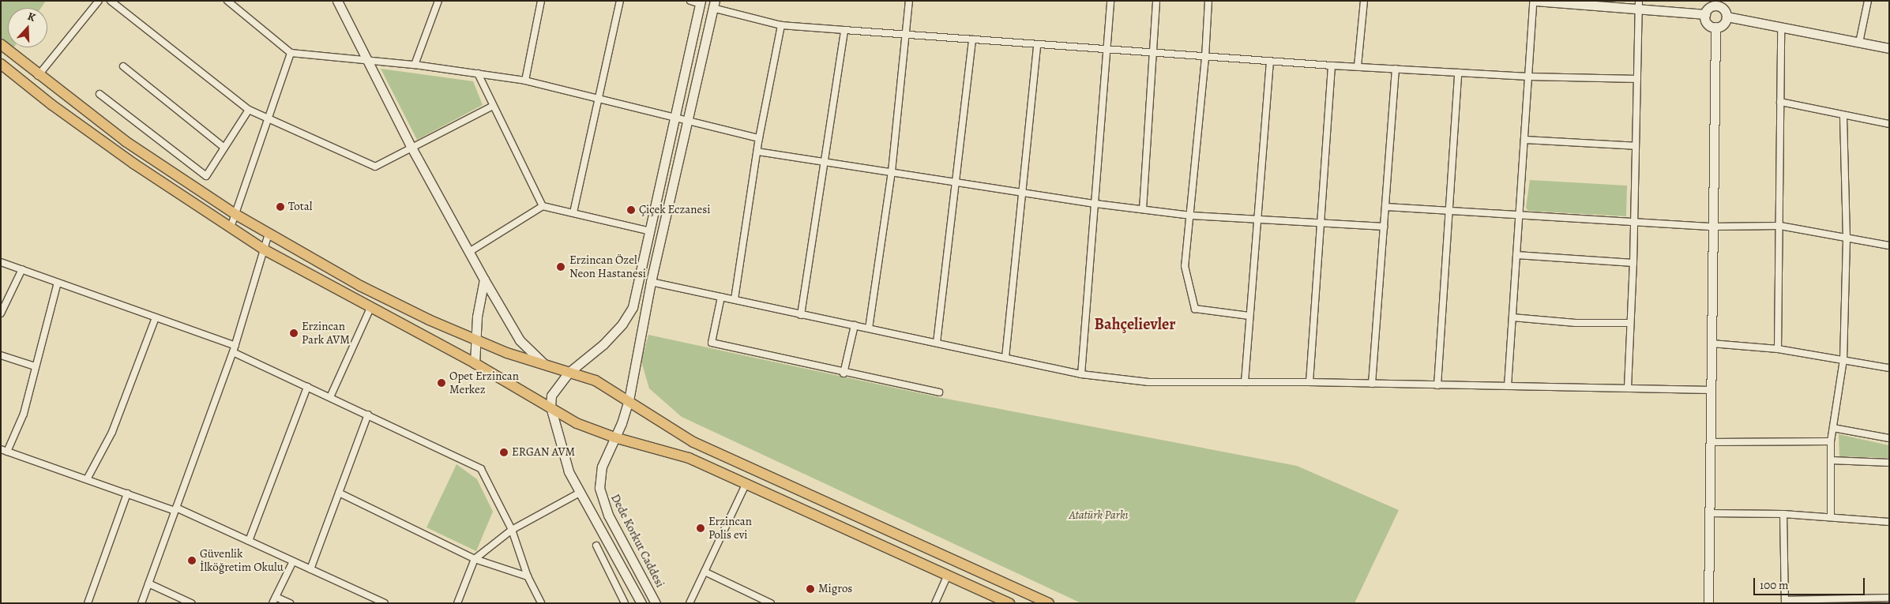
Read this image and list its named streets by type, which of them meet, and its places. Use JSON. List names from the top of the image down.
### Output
{
  "streets": {
    "main road": ["Dede Korkut Caddesi"]
  },
  "districts": ["Bahçelievler"],
  "parks": ["Atatürk Parkı"],
  "places": [
    "Total",
    "Çiçek Eczanesi",
    "Erzincan Özel Neon Hastanesi",
    "Erzincan Park AVM",
    "Opet Erzincan Merkez",
    "ERGAN AVM",
    "Erzincan Polis evi",
    "Güvenlik İlköğretim Okulu",
    "Migros"
  ],
  "scale_bar": "100 m",
  "north": "top"
}
